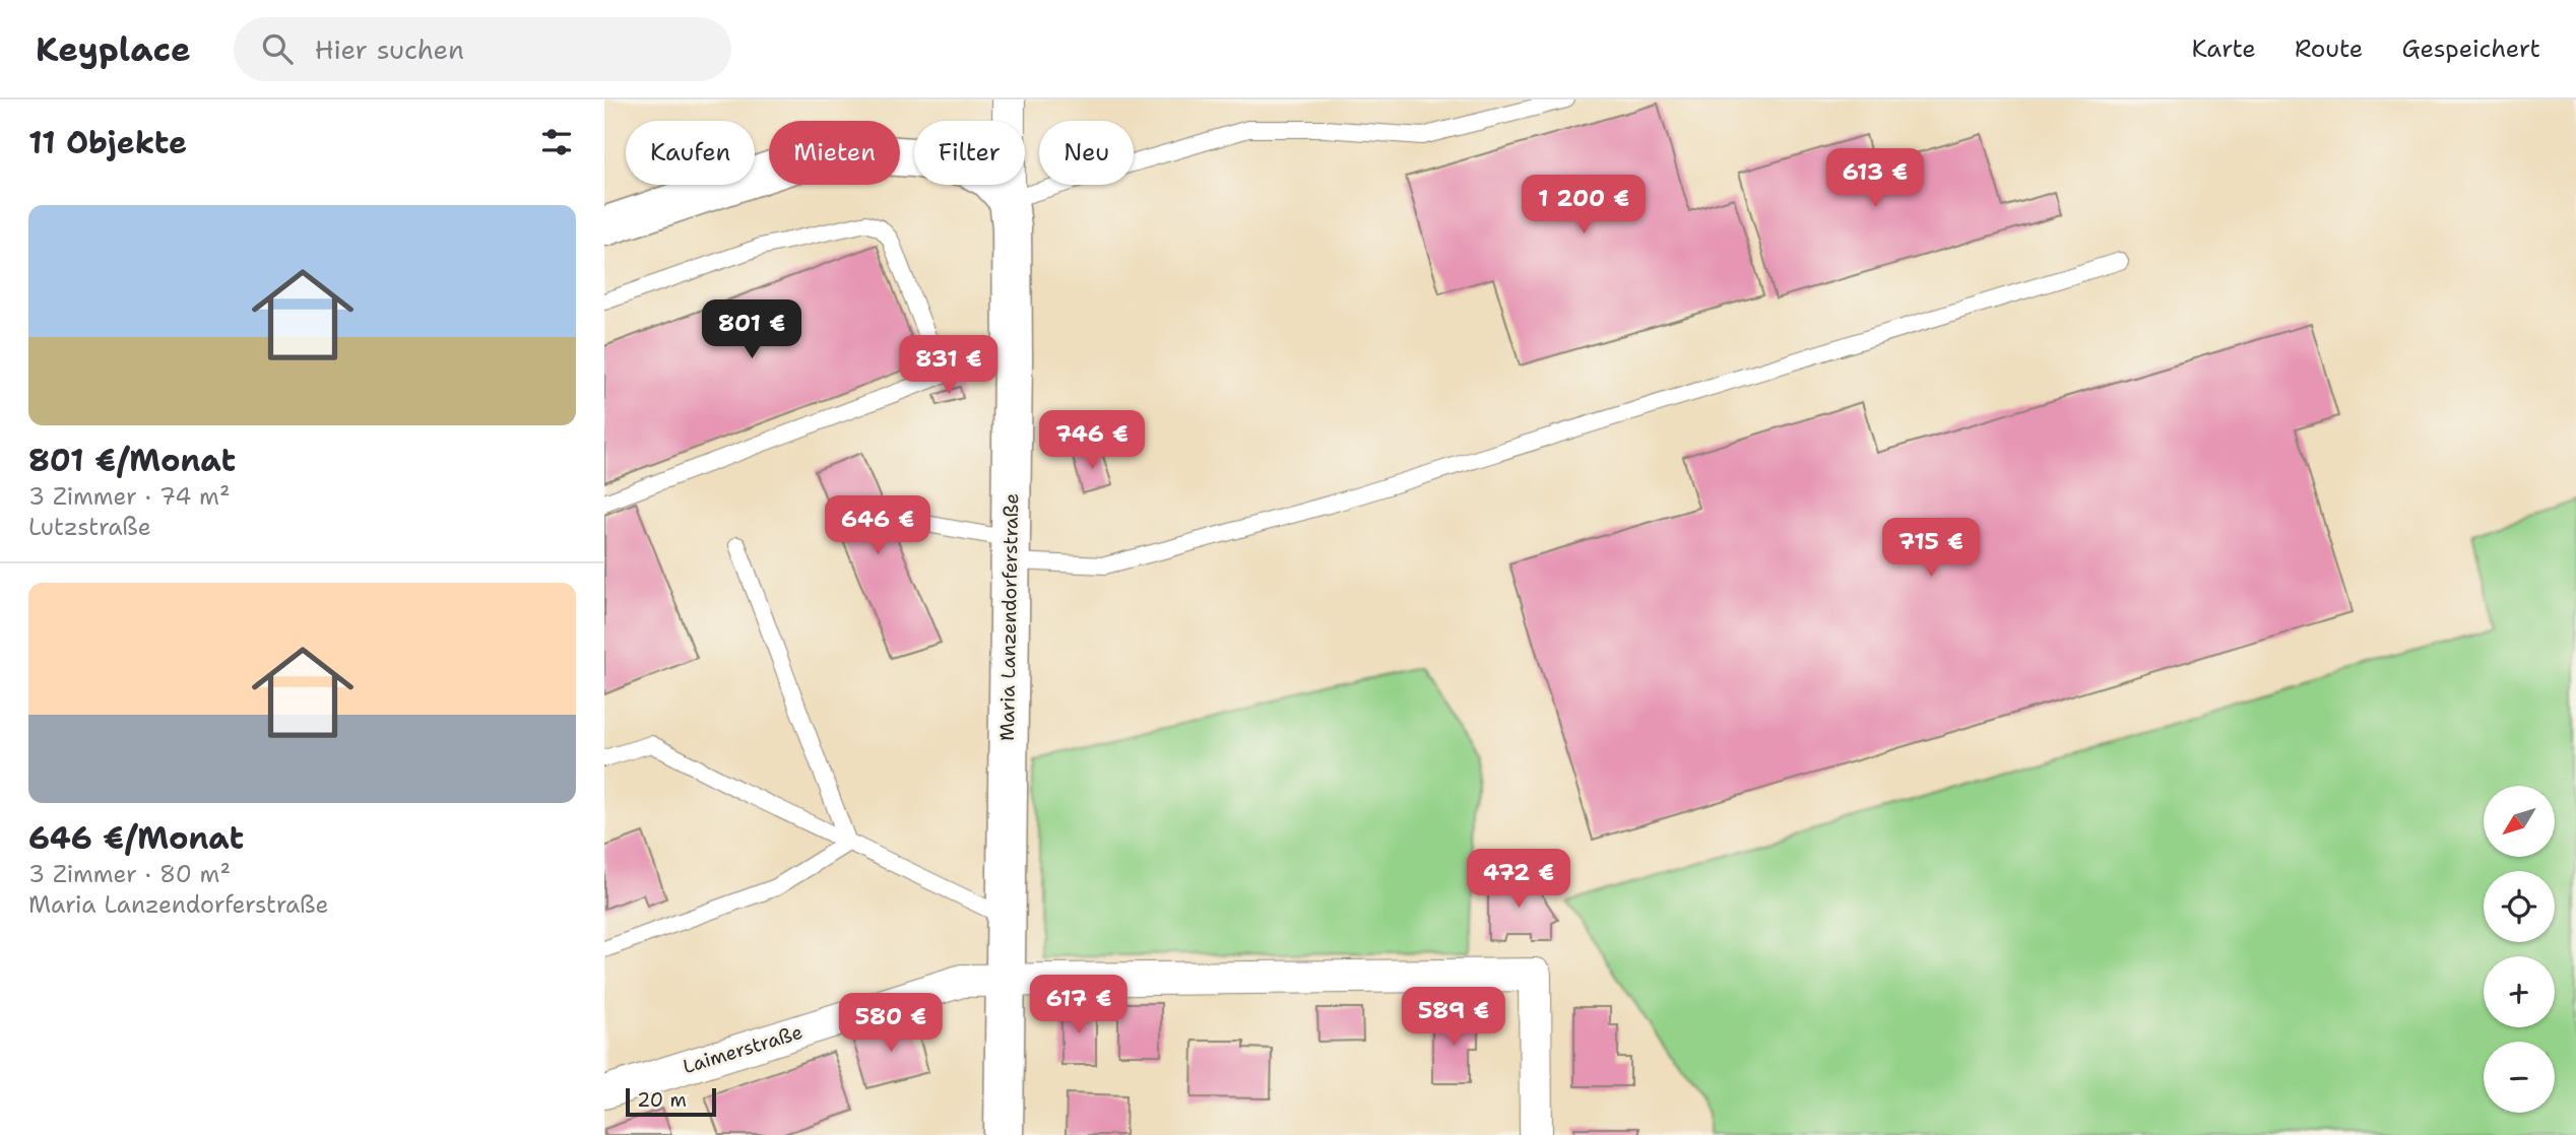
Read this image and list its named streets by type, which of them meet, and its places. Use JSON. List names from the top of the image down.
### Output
{
  "streets": {
    "street": ["Maria Lanzendorferstraße", "Laimerstraße"]
  },
  "crossings": [
    ["Maria Lanzendorferstraße", "Laimerstraße"]
  ],
  "scale_bar": "20 m",
  "north": "bottom left",
  "page": {
    "header": "Keyplace",
    "search": "Hier suchen",
    "nav": ["Karte", "Route", "Gespeichert"],
    "heading": "11 Objekte",
    "chip": [
      "Kaufen",
      "Mieten",
      "Filter",
      "Neu"
    ],
    "price": [
      "613 €",
      "1 200 €",
      "801 €",
      "831 €",
      "746 €",
      "646 €",
      "715 €",
      "472 €",
      "617 €",
      "589 €",
      "580 €"
    ],
    "list": [
      {
        "name": "801 €/Monat",
        "note": "3 Zimmer · 74 m² · Lutzstraße"
      },
      {
        "name": "646 €/Monat",
        "note": "3 Zimmer · 80 m² · Maria Lanzendorferstraße"
      }
    ],
    "map_buttons": ["+", "−"],
    "scale": "20 m"
  }
}
